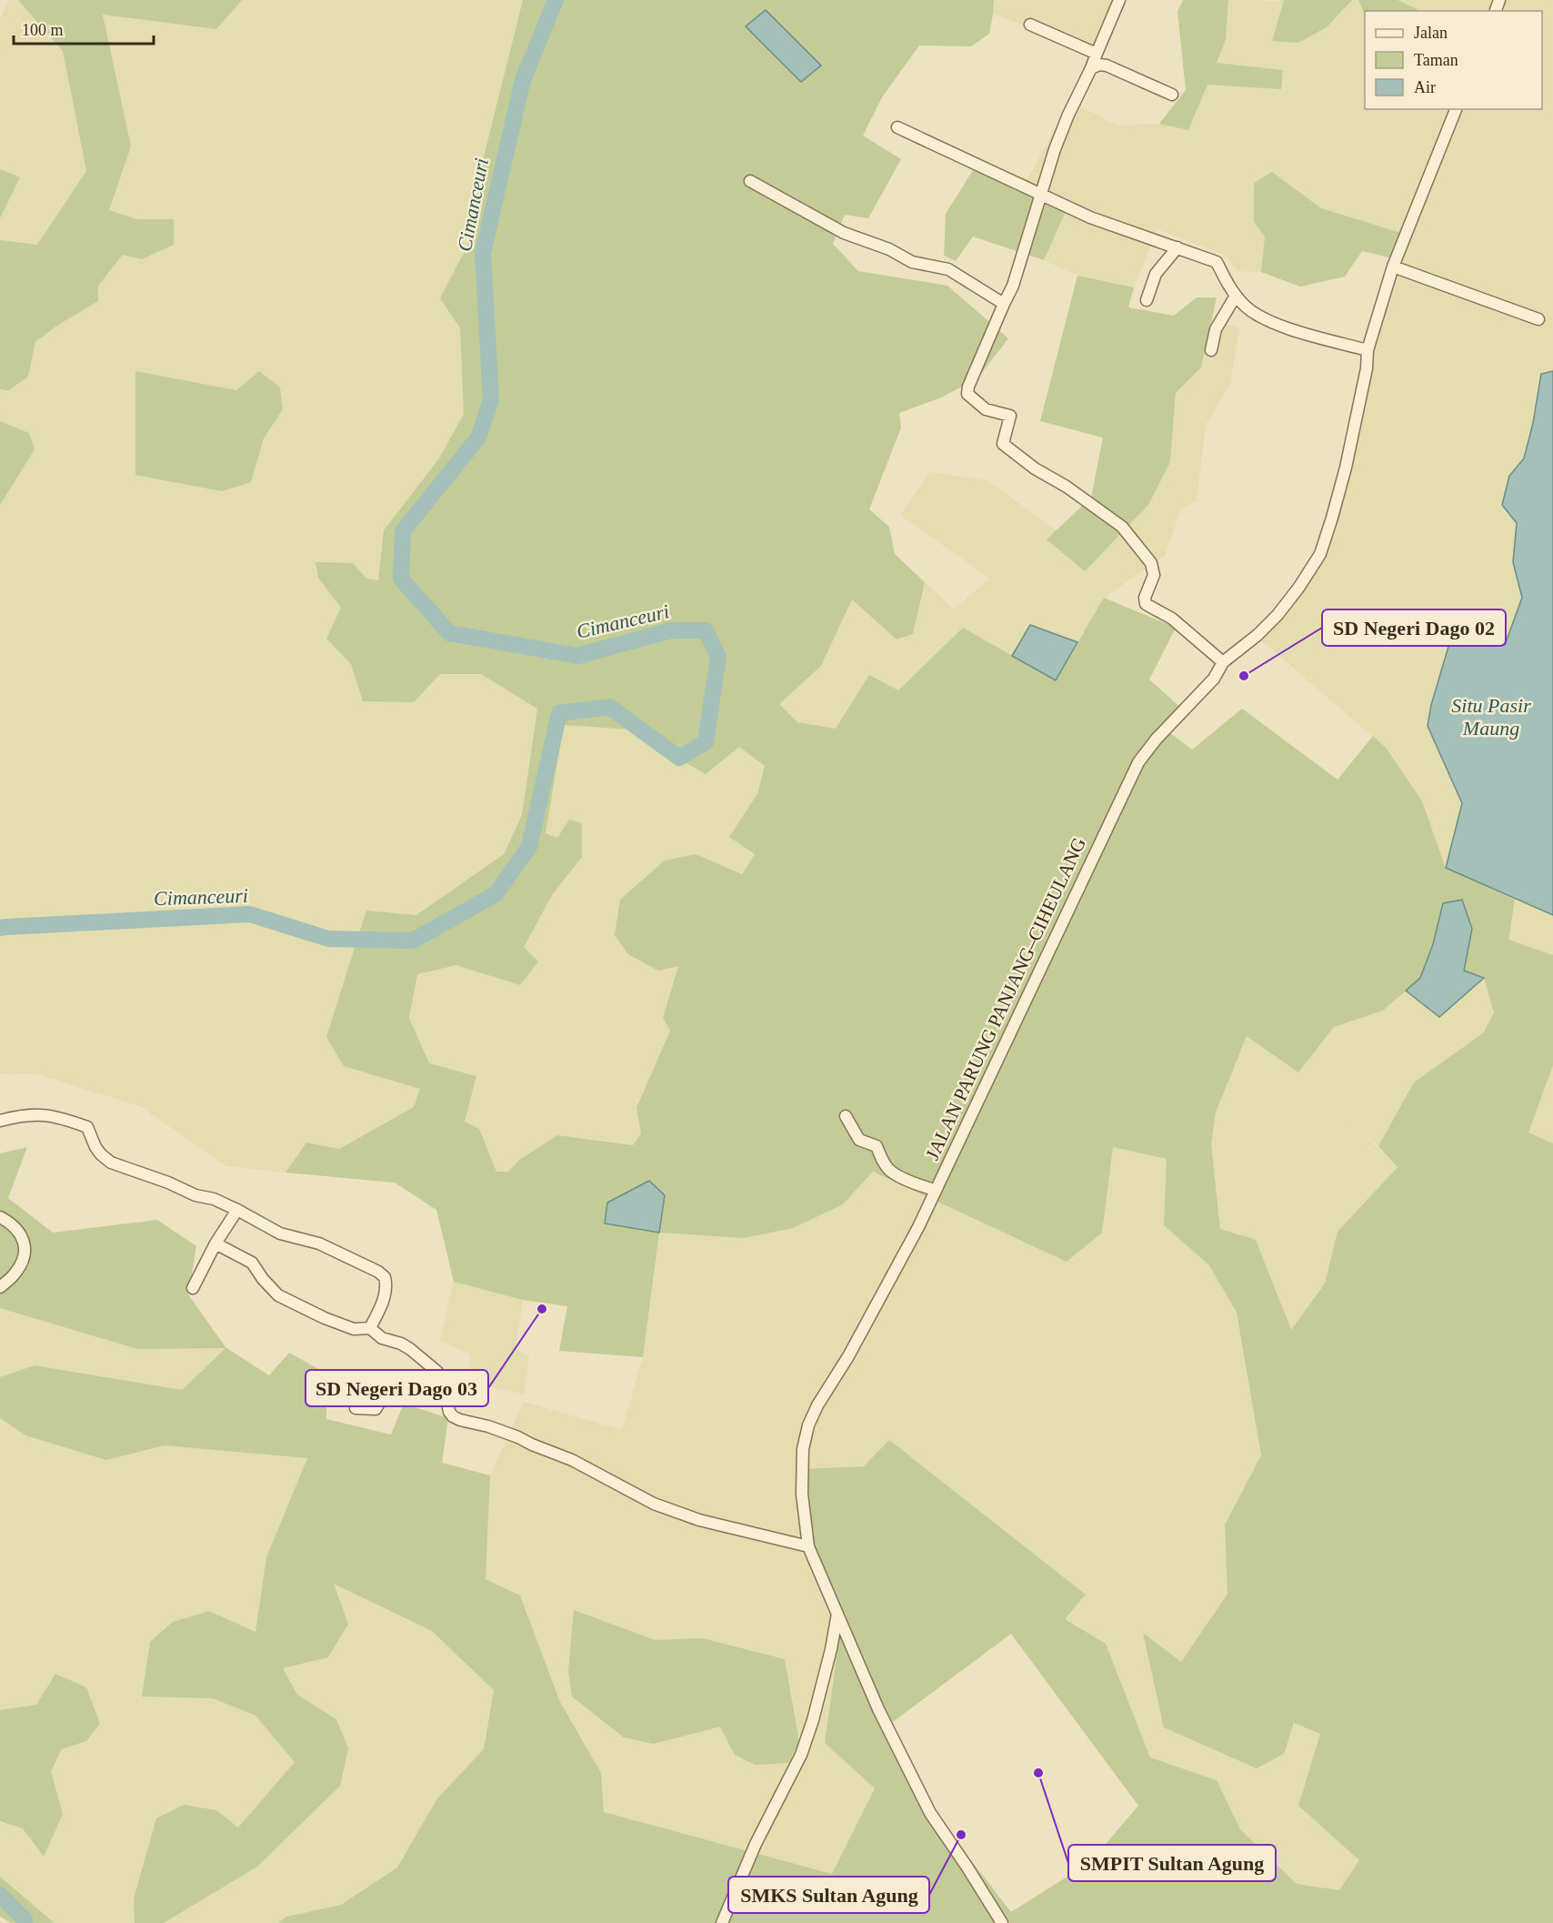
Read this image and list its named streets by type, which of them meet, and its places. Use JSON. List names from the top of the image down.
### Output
{
  "streets": {
    "street": ["JALAN PARUNG PANJANG–CIHEULANG"]
  },
  "water": ["Cimanceuri", "Situ Pasir Maung"],
  "places": [
    "SD Negeri Dago 02",
    "SD Negeri Dago 03",
    "SMPIT Sultan Agung",
    "SMKS Sultan Agung"
  ],
  "legend": ["Jalan", "Taman", "Air"],
  "scale_bar": "100 m"
}
